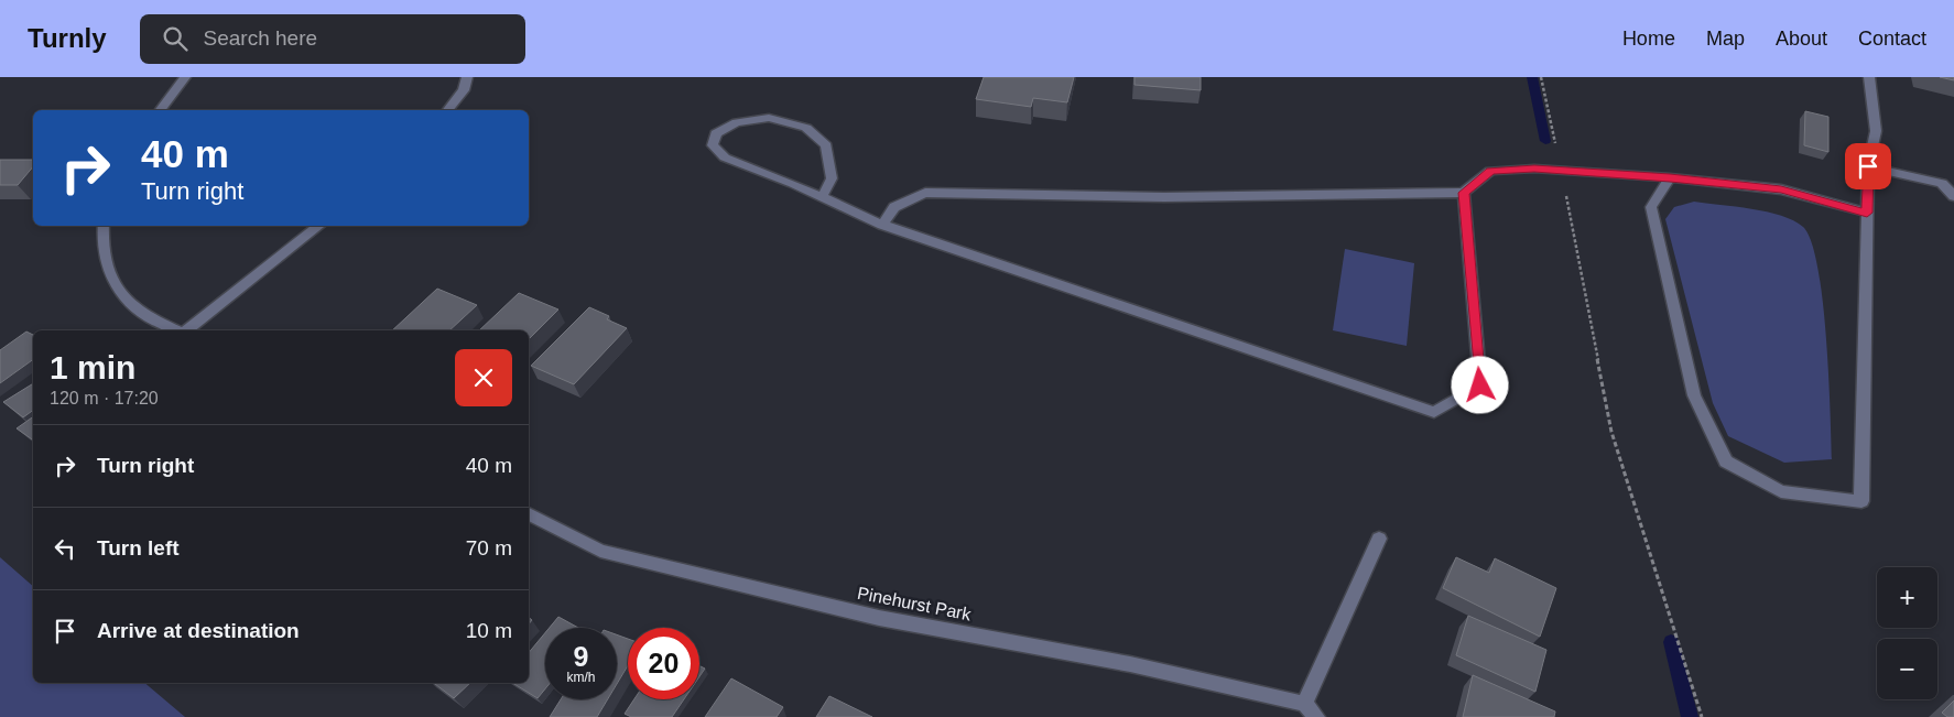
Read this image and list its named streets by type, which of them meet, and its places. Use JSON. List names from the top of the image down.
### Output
{
  "streets": {
    "street": ["Pinehurst Park"]
  },
  "page": {
    "header": "Turnly",
    "search": "Search here",
    "nav": [
      "Home",
      "Map",
      "About",
      "Contact"
    ],
    "turn": ["40 m", "Turn right"],
    "heading": ["1 min", "120 m · 17:20"],
    "list": [
      {
        "name": "Turn right",
        "value": "40 m"
      },
      {
        "name": "Turn left",
        "value": "70 m"
      },
      {
        "name": "Arrive at destination",
        "value": "10 m"
      }
    ],
    "map_buttons": ["+", "−"],
    "speed": "9 km/h",
    "limit": "20"
  }
}
